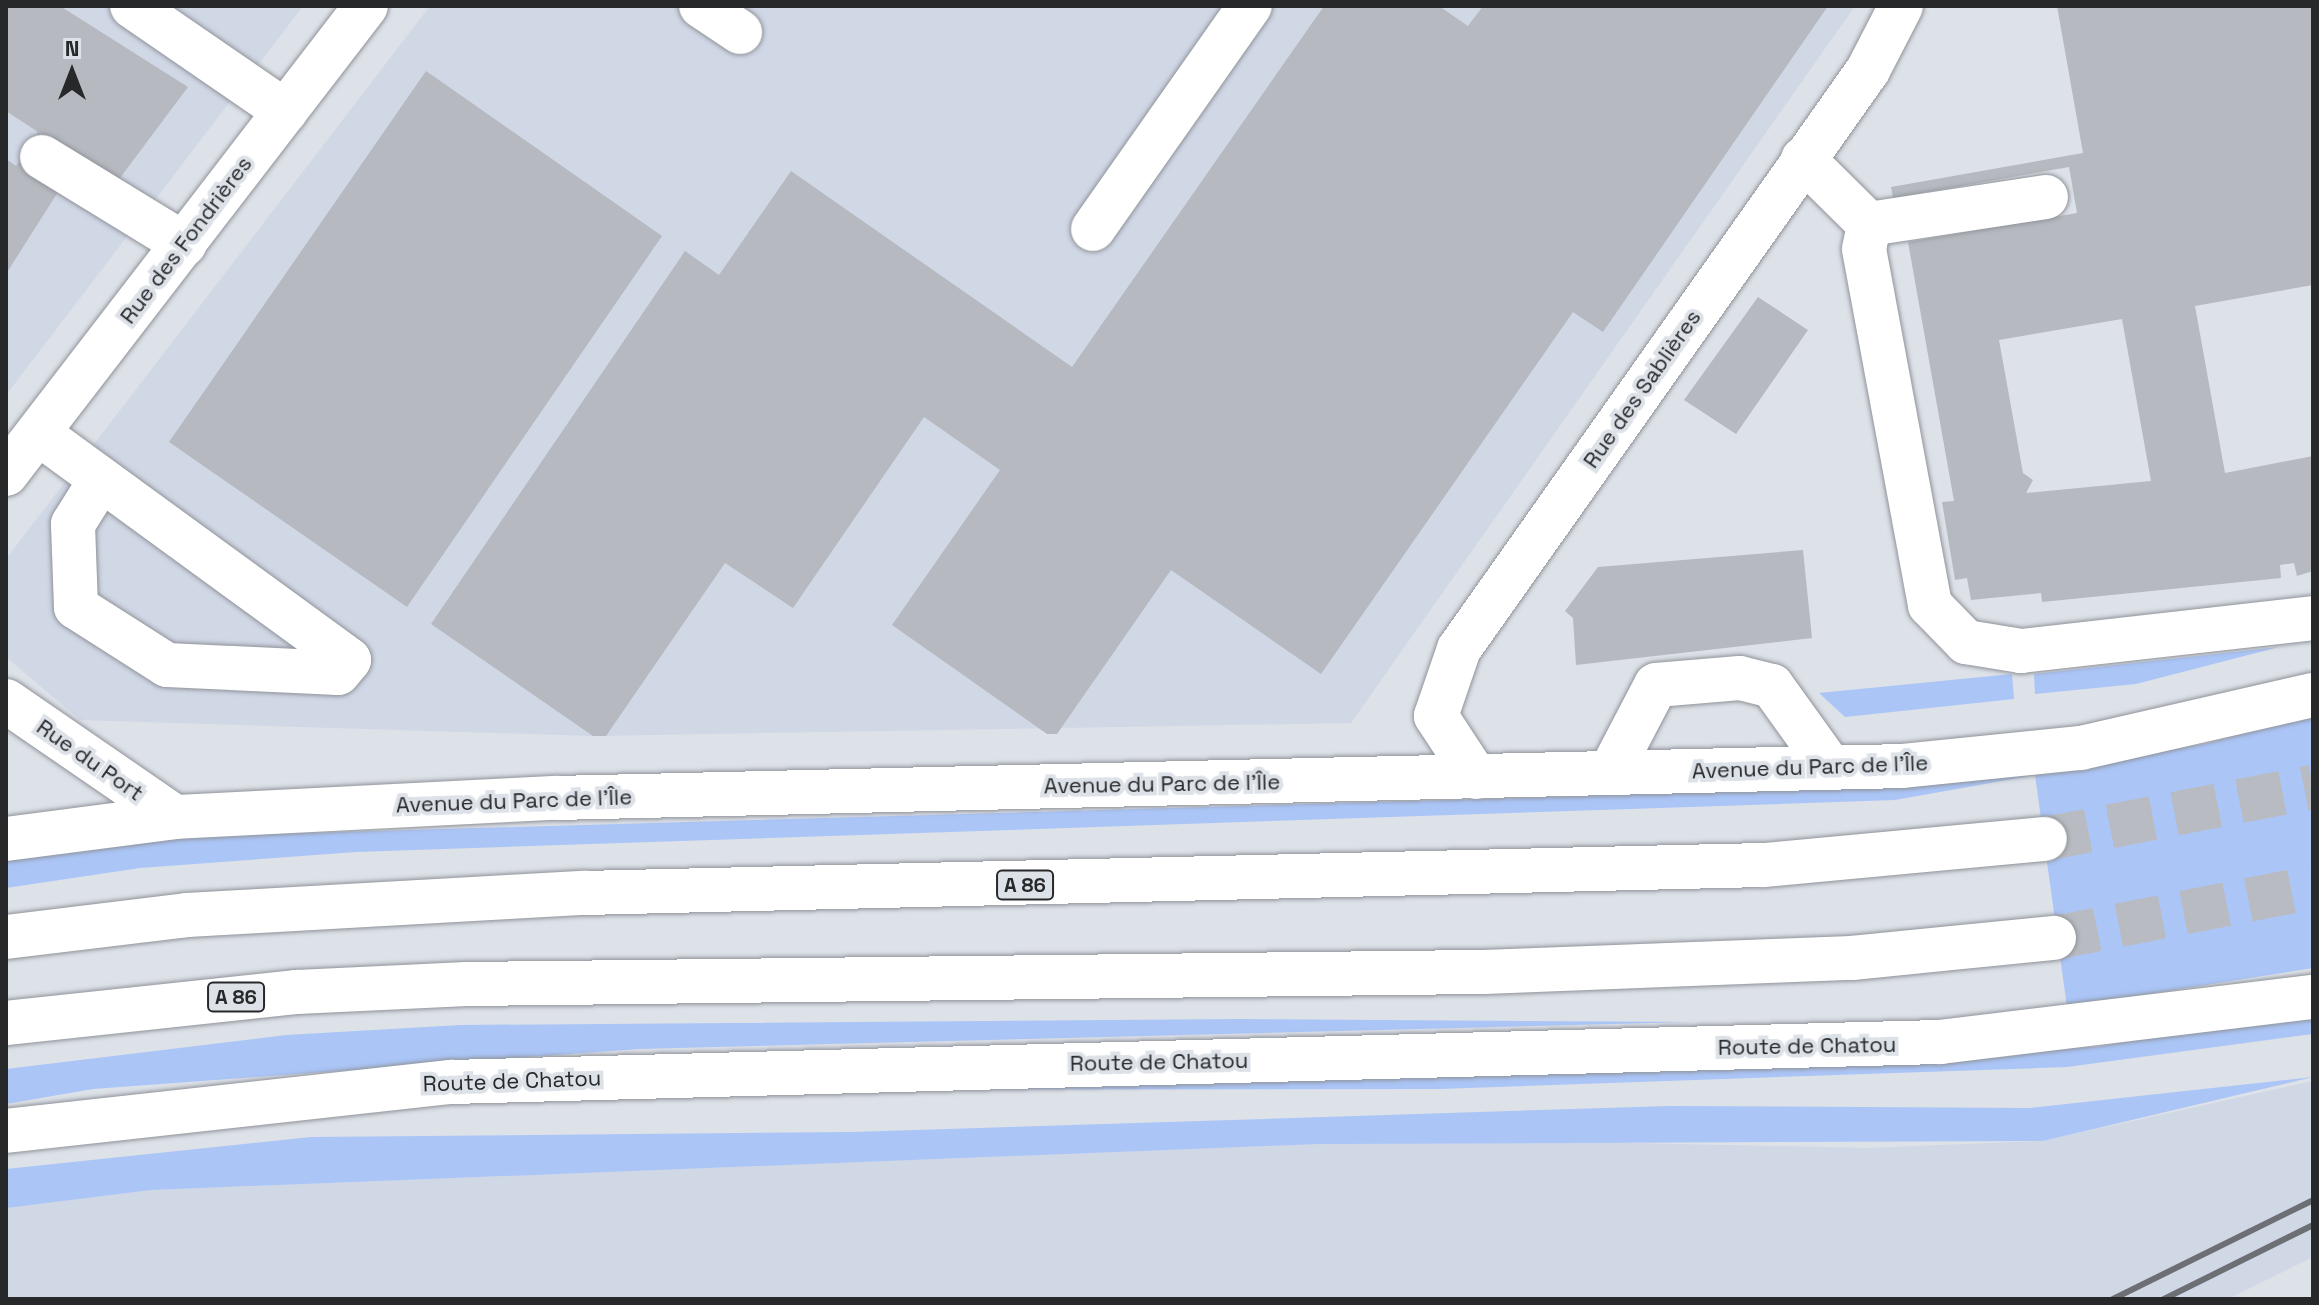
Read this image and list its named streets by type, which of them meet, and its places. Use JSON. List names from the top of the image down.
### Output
{
  "streets": {
    "main road": [
      "Rue des Fondrières",
      "Rue des Sablières",
      "Rue du Port",
      "Avenue du Parc de l'Île",
      "A 86",
      "Route de Chatou"
    ]
  },
  "crossings": [
    ["Rue des Sablières", "Avenue du Parc de l'Île"],
    ["Rue du Port", "Avenue du Parc de l'Île"]
  ],
  "north": "top"
}
